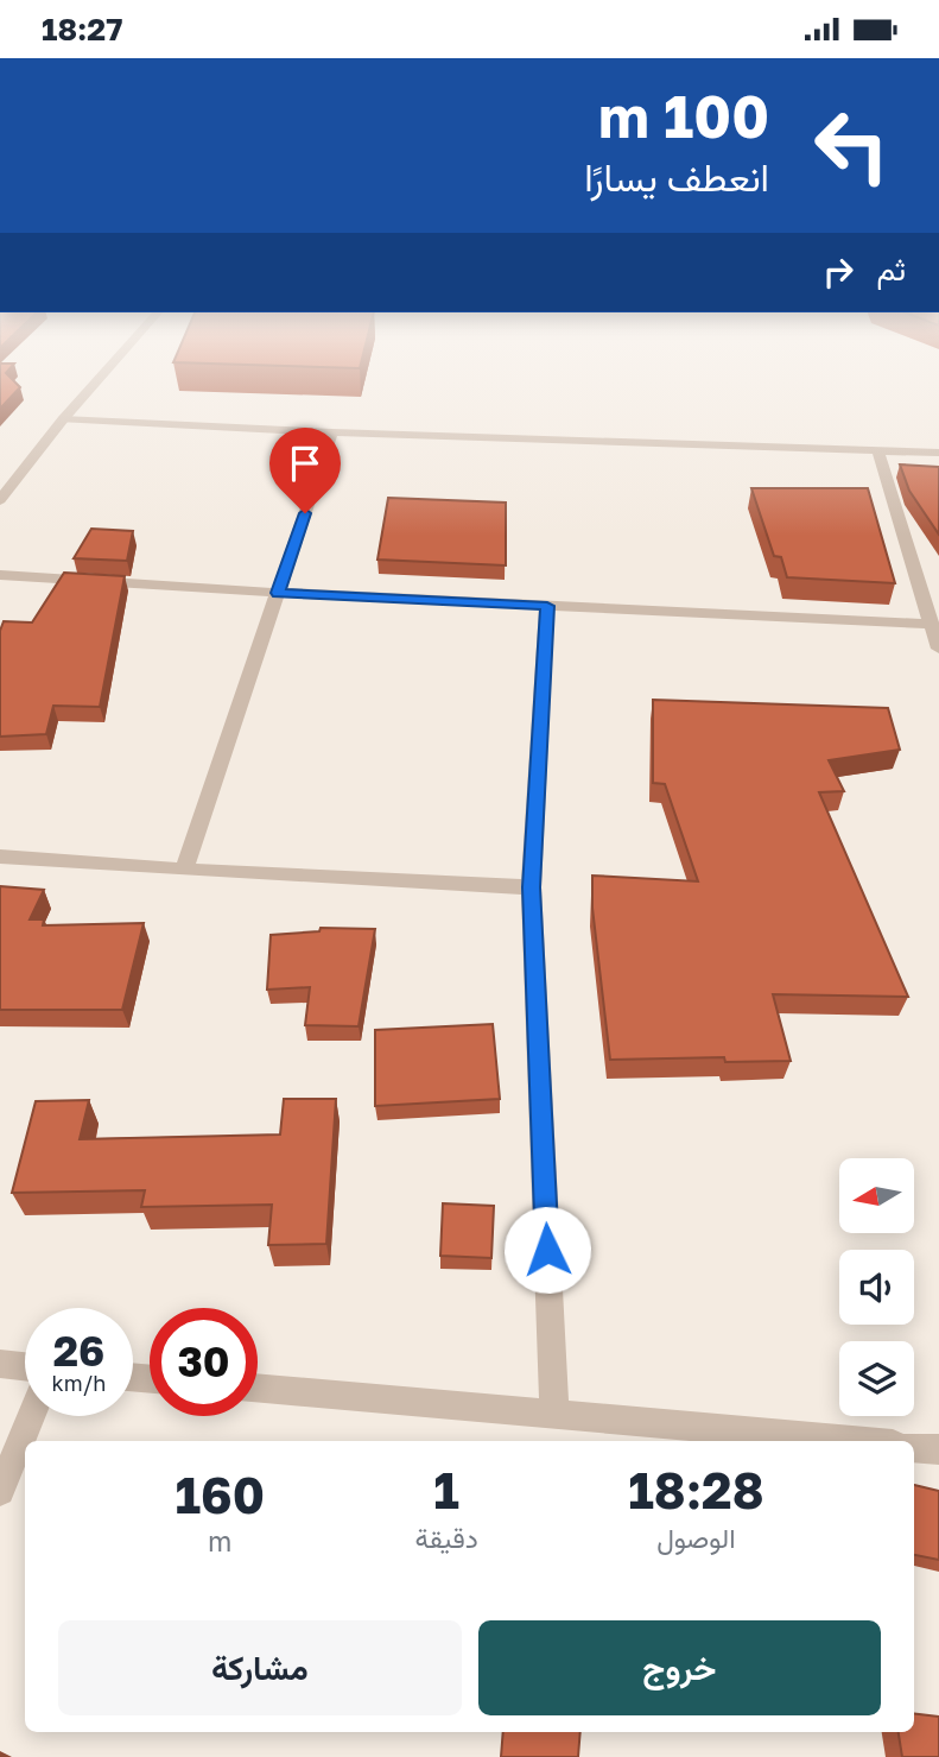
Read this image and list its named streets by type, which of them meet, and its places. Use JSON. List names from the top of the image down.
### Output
{
  "north": "left",
  "page": {
    "status": "18:27",
    "turn": ["100 m", "انعطف يسارًا"],
    "then": "ثم",
    "speed": "26 km/h",
    "limit": "30",
    "eta": [
      "18:28",
      "الوصول",
      "1",
      "دقيقة",
      "160",
      "m"
    ],
    "buttons": ["خروج", "مشاركة"]
  }
}
